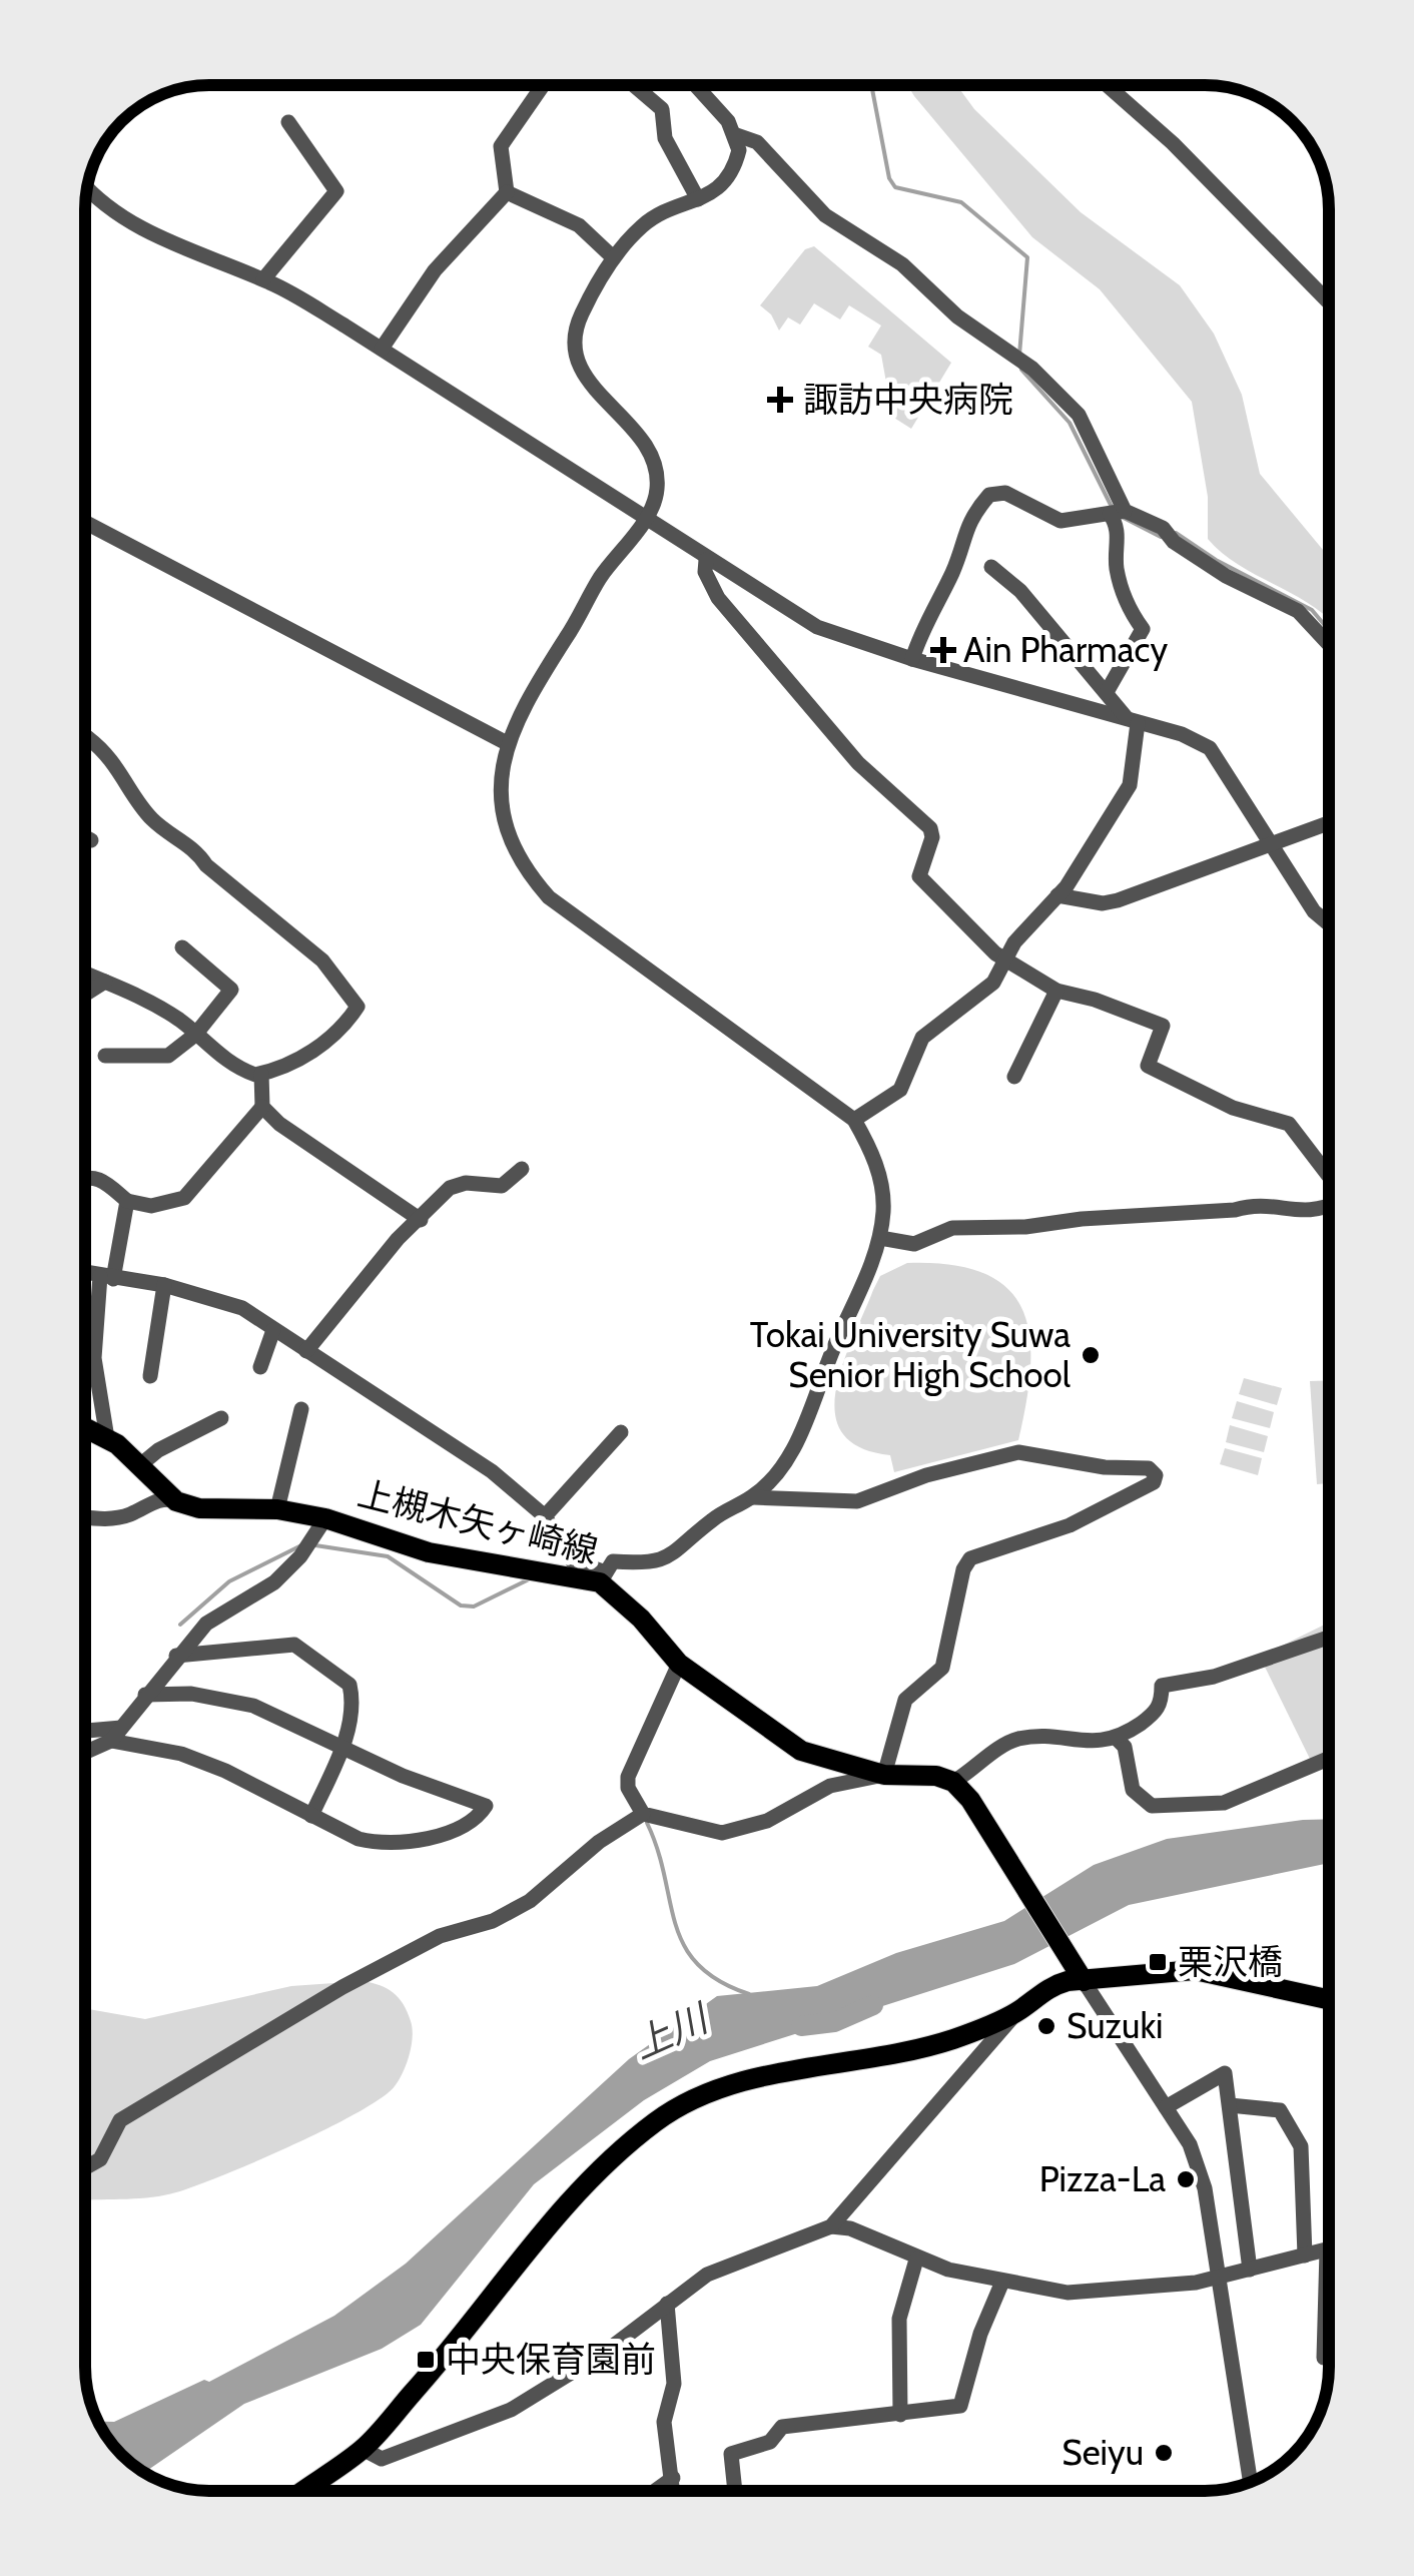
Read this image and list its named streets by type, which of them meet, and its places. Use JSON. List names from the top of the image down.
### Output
{
  "streets": {
    "main road": ["上槻木矢ヶ崎線"]
  },
  "water": ["上川"],
  "places": {
    "health": ["諏訪中央病院", "Ain Pharmacy"],
    "other": [
      "Tokai University Suwa Senior High School",
      "Suzuki",
      "Pizza-La",
      "Seiyu"
    ],
    "transit": ["栗沢橋", "中央保育園前"]
  }
}
